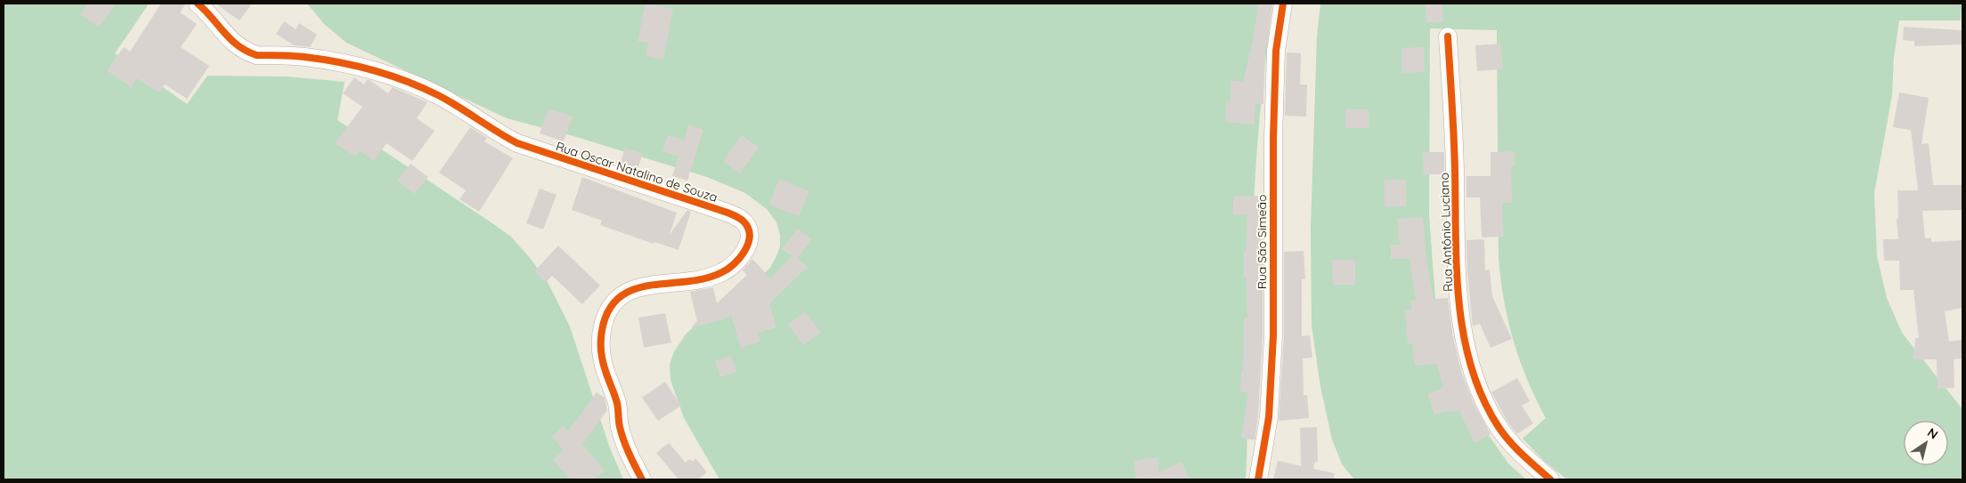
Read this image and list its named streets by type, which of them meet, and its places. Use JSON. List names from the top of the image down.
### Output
{
  "streets": {
    "street": ["Rua Oscar Natalino de Souza", "Rua Antônio Luciano", "Rua São Simeão"]
  },
  "north": "top right"
}
